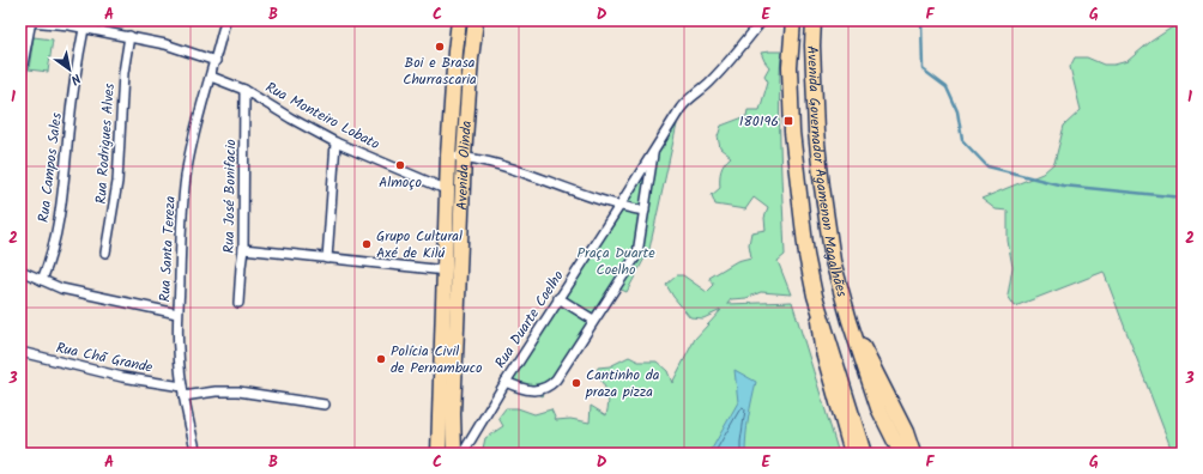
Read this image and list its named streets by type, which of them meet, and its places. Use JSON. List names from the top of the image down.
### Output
{
  "streets": {
    "main road": ["Avenida Olinda", "Avenida Governador Agamenon Magalhães"],
    "street": [
      "Rua Monteiro Lobato",
      "Rua Rodrigues Alves",
      "Rua Campos Sales",
      "Rua José Bonifacio",
      "Rua Santa Tereza",
      "Rua Duarte Coelho",
      "Rua Chã Grande"
    ]
  },
  "crossings": [
    ["Rua Monteiro Lobato", "Avenida Olinda"],
    ["Rua Monteiro Lobato", "Rua José Bonifacio"],
    ["Rua Monteiro Lobato", "Rua Santa Tereza"],
    ["Rua Santa Tereza", "Rua Chã Grande"]
  ],
  "parks": ["Praça Duarte Coelho"],
  "places": {
    "other": [
      "Boi e Brasa Churrascaria",
      "Almoço",
      "Grupo Cultural Axé de Kilú",
      "Polícia Civil de Pernambuco",
      "Cantinho da praza pizza"
    ],
    "transit": ["180196"]
  },
  "north": "bottom right",
  "grid": {
    "columns": [
      "A",
      "B",
      "C",
      "D",
      "E",
      "F",
      "G"
    ],
    "rows": ["1", "2", "3"]
  }
}
